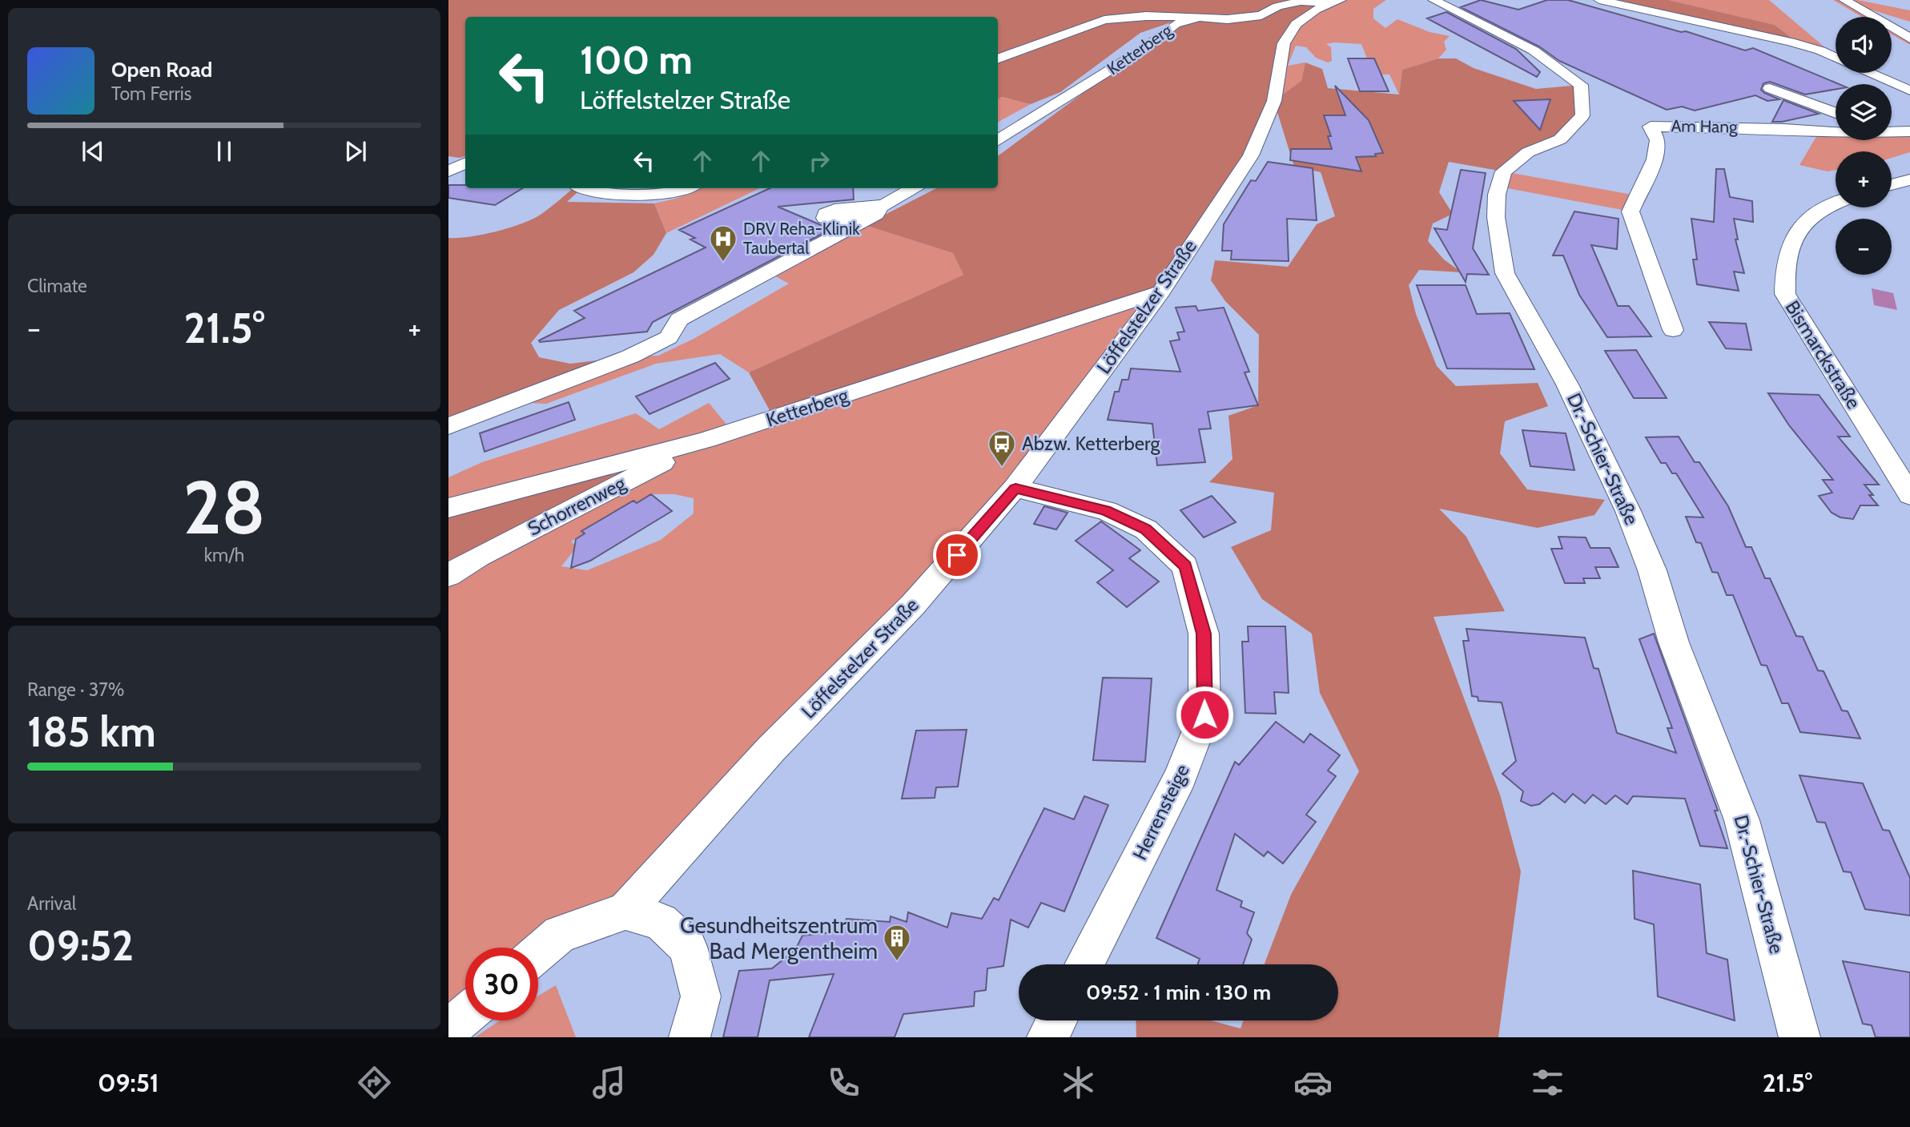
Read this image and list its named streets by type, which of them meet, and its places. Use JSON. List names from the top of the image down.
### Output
{
  "streets": {
    "street": [
      "Ketterberg",
      "Am Hang",
      "Löffelstelzer Straße",
      "Bismarckstraße",
      "Dr.-Schier-Straße",
      "Schorrenweg",
      "Herrensteige"
    ]
  },
  "crossings": [
    ["Ketterberg", "Löffelstelzer Straße"],
    ["Ketterberg", "Schorrenweg"],
    ["Löffelstelzer Straße", "Herrensteige"]
  ],
  "places": {
    "hospital": ["DRV Reha-Klinik Taubertal"],
    "bus stop": ["Abzw. Ketterberg"],
    "building": ["Gesundheitszentrum Bad Mergentheim"]
  },
  "page": {
    "map_buttons": ["+", "−"],
    "turn": ["100 m", "Löffelstelzer Straße"],
    "song": ["Open Road", "Tom Ferris"],
    "tile": [
      "Climate",
      ["28", "km/h"],
      ["Range · 37%", "185 km"],
      ["Arrival", "09:52"]
    ],
    "heat": ["−", "21.5°", "+"],
    "limit": "30",
    "trip": "09:52 · 1 min · 130 m",
    "tabs": ["09:51", "21.5°"]
  }
}
